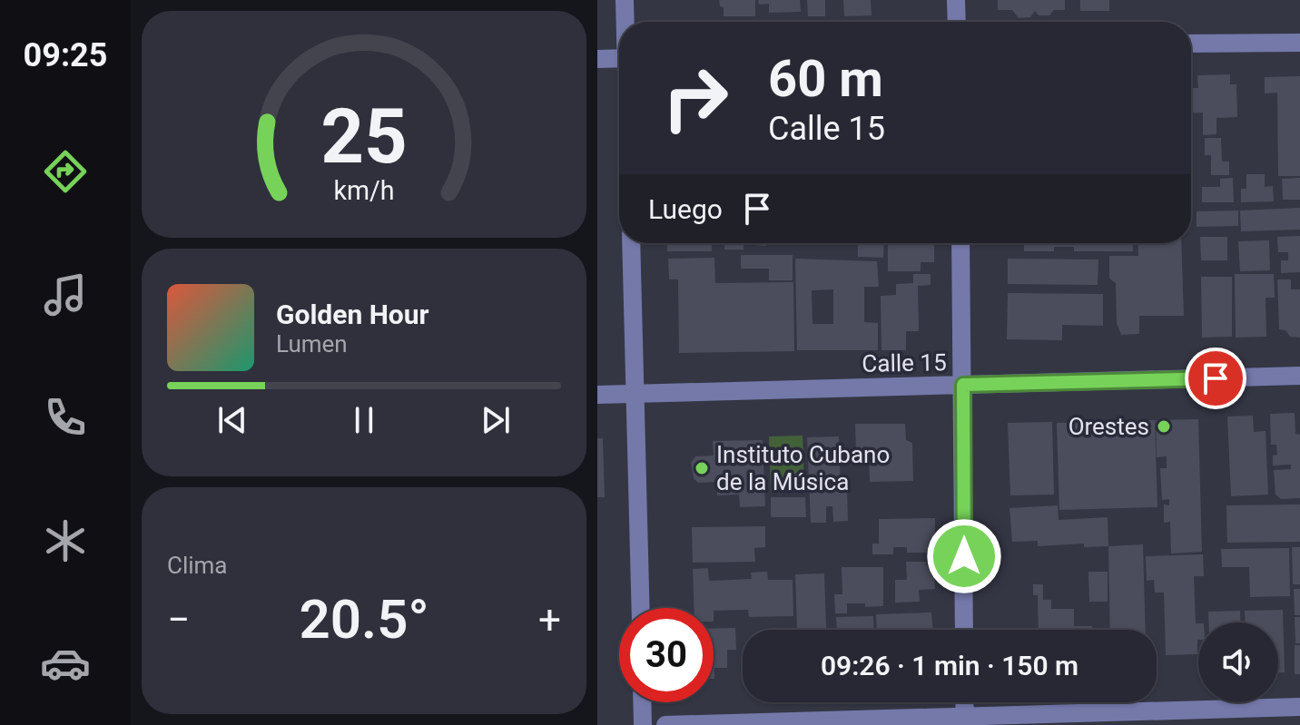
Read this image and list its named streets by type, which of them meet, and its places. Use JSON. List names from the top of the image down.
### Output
{
  "streets": {
    "street": ["Calle 15"]
  },
  "places": ["Orestes", "Instituto Cubano de la Música"],
  "page": {
    "tabs": "09:25",
    "turn": ["60 m", "Calle 15"],
    "then": "Luego",
    "song": ["Golden Hour", "Lumen"],
    "tile": "Clima",
    "heat": ["−", "20.5°", "+"],
    "limit": "30",
    "trip": "09:26 · 1 min · 150 m",
    "gauge": ["25", "km/h"]
  }
}
